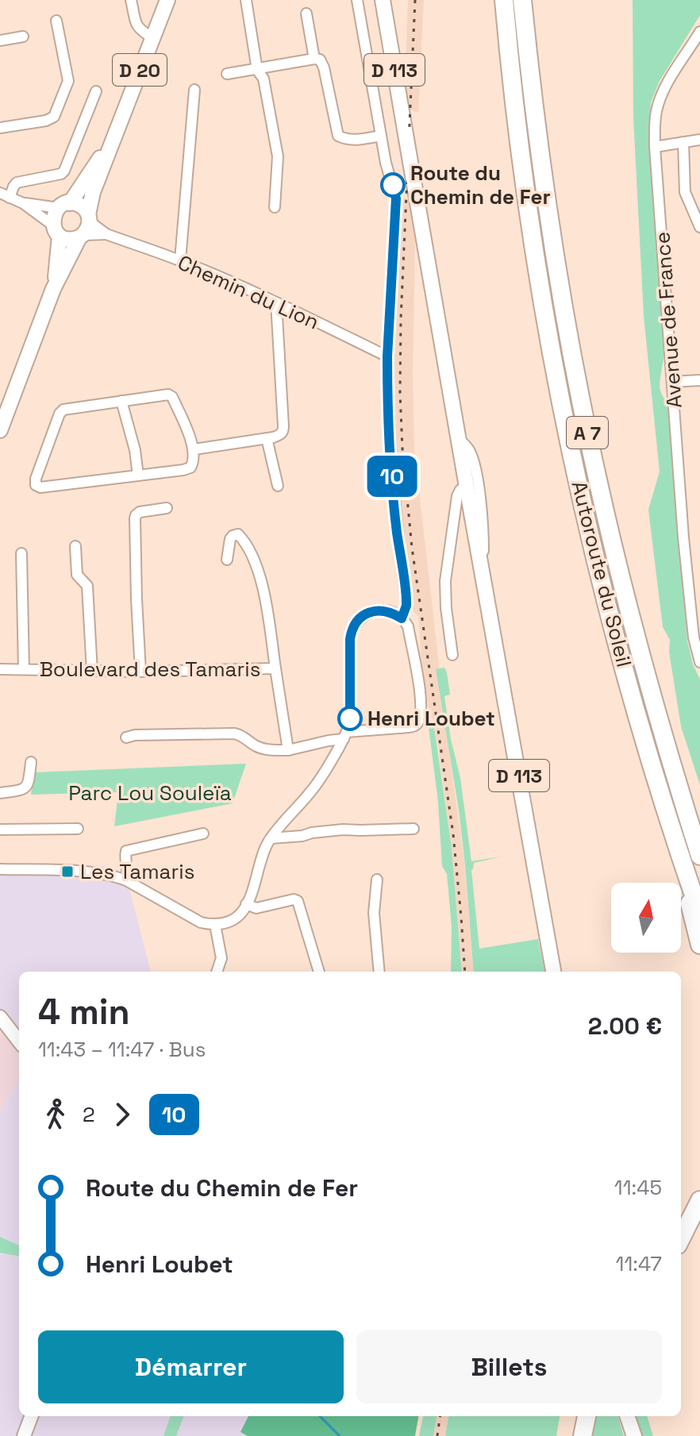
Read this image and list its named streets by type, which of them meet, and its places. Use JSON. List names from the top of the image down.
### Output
{
  "streets": {
    "highway": ["A 7", "Autoroute du Soleil"],
    "main road": ["D 20", "D 113"],
    "street": ["Chemin du Lion", "Avenue de France", "Boulevard des Tamaris"]
  },
  "crossings": [
    ["D 20", "Chemin du Lion"]
  ],
  "parks": ["Parc Lou Souleïa"],
  "places": {
    "other": ["Route du Chemin de Fer", "Henri Loubet"],
    "transit": ["Les Tamaris"]
  },
  "lines": ["bus line 10"],
  "north": "top",
  "page": {
    "on_map": "10",
    "heading": ["4 min", "11:43 – 11:47 · Bus", "2.00 €"],
    "legs": ["2", "10"],
    "list": [
      {
        "name": "Route du Chemin de Fer",
        "value": "11:45"
      },
      {
        "name": "Henri Loubet",
        "value": "11:47"
      }
    ],
    "buttons": ["Démarrer", "Billets"]
  }
}
